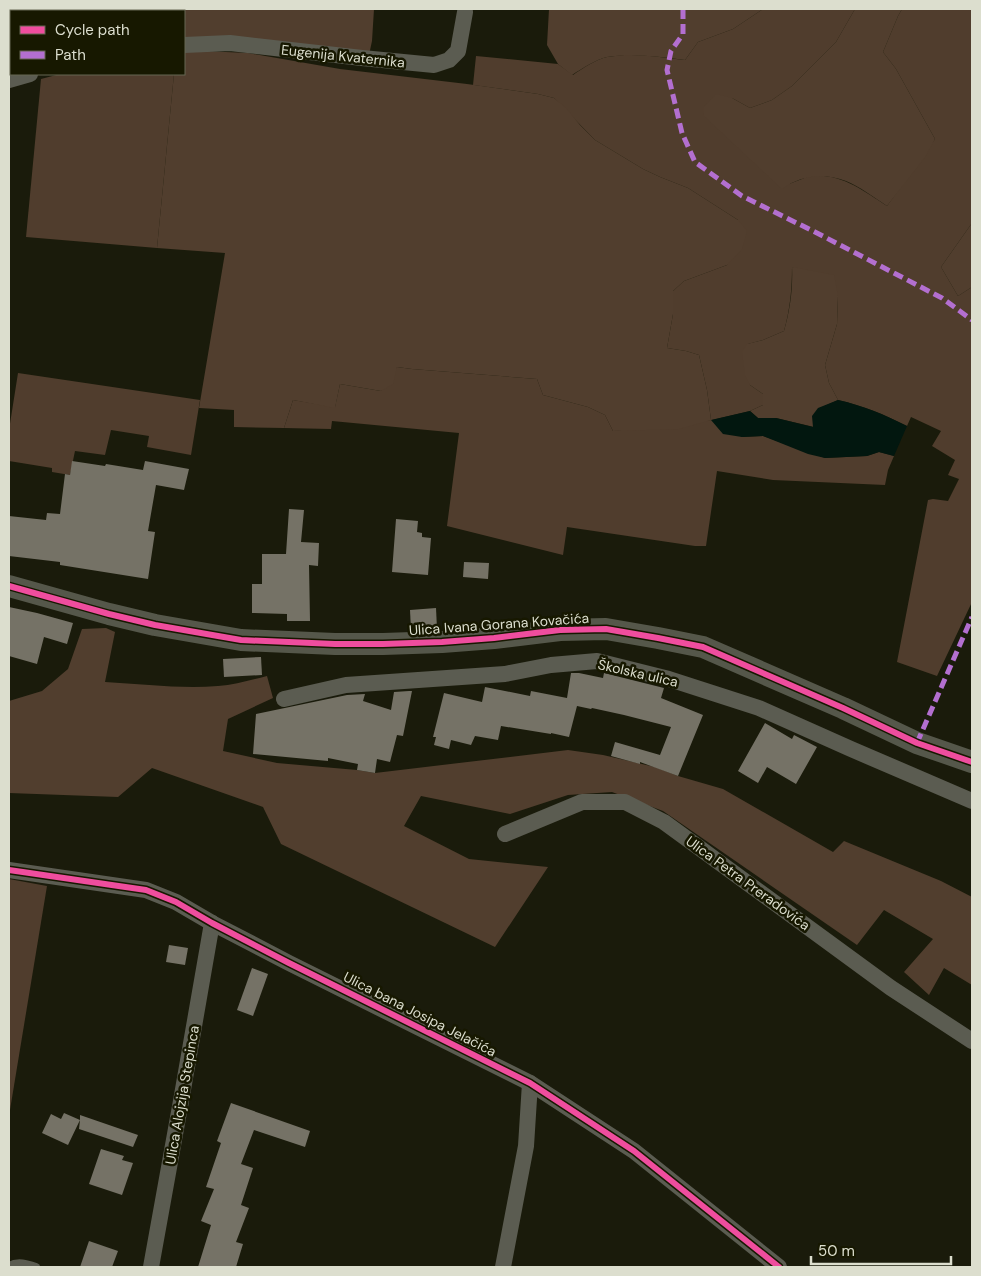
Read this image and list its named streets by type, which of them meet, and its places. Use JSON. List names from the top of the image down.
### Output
{
  "streets": {
    "main road": ["Ulica Ivana Gorana Kovačića"],
    "street": [
      "Eugenija Kvaternika",
      "Školska ulica",
      "Ulica Petra Preradovića",
      "Ulica bana Josipa Jelačića",
      "Ulica Alojzija Stepinca"
    ]
  },
  "crossings": [
    ["Ulica bana Josipa Jelačića", "Ulica Alojzija Stepinca"]
  ],
  "legend": ["Cycle path", "Path"],
  "scale_bar": "50 m"
}
